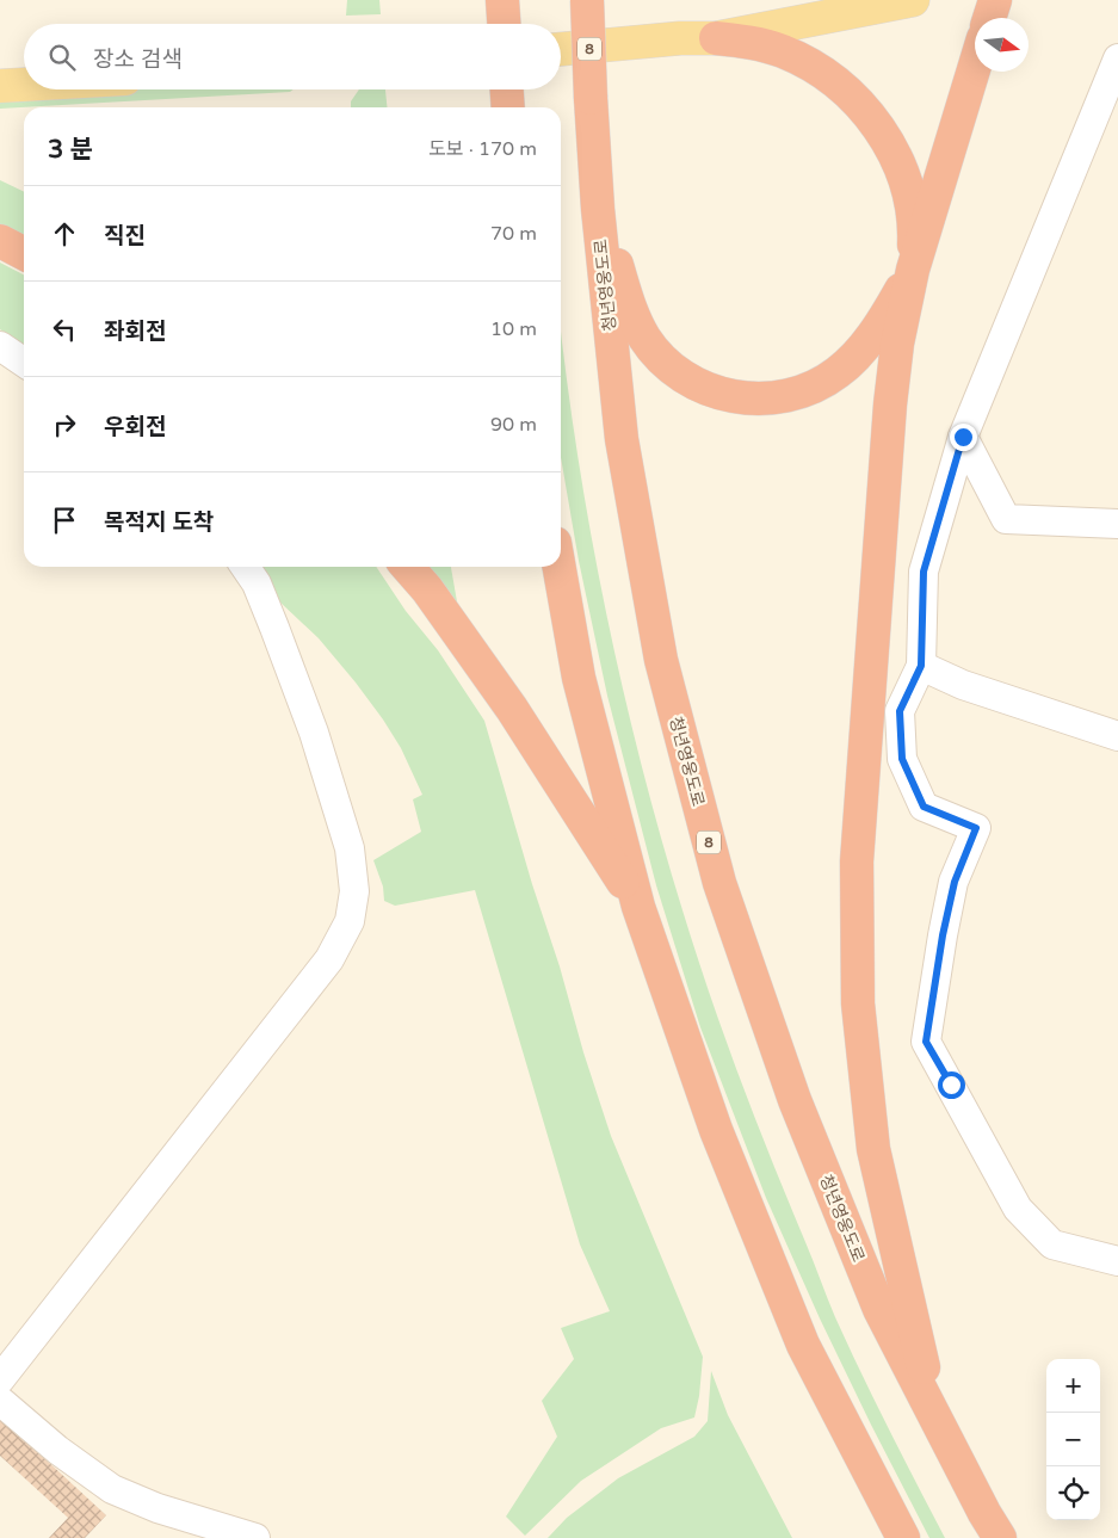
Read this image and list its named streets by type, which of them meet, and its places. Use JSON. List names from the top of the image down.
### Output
{
  "streets": {
    "highway": ["8", "청년영웅도로"]
  },
  "north": "right",
  "page": {
    "search": "장소 검색",
    "heading": ["3 분", "도보 · 170 m"],
    "list": [
      ["직진", "70 m"],
      ["좌회전", "10 m"],
      ["우회전", "90 m"],
      "목적지 도착"
    ],
    "map_buttons": ["+", "−"]
  }
}
